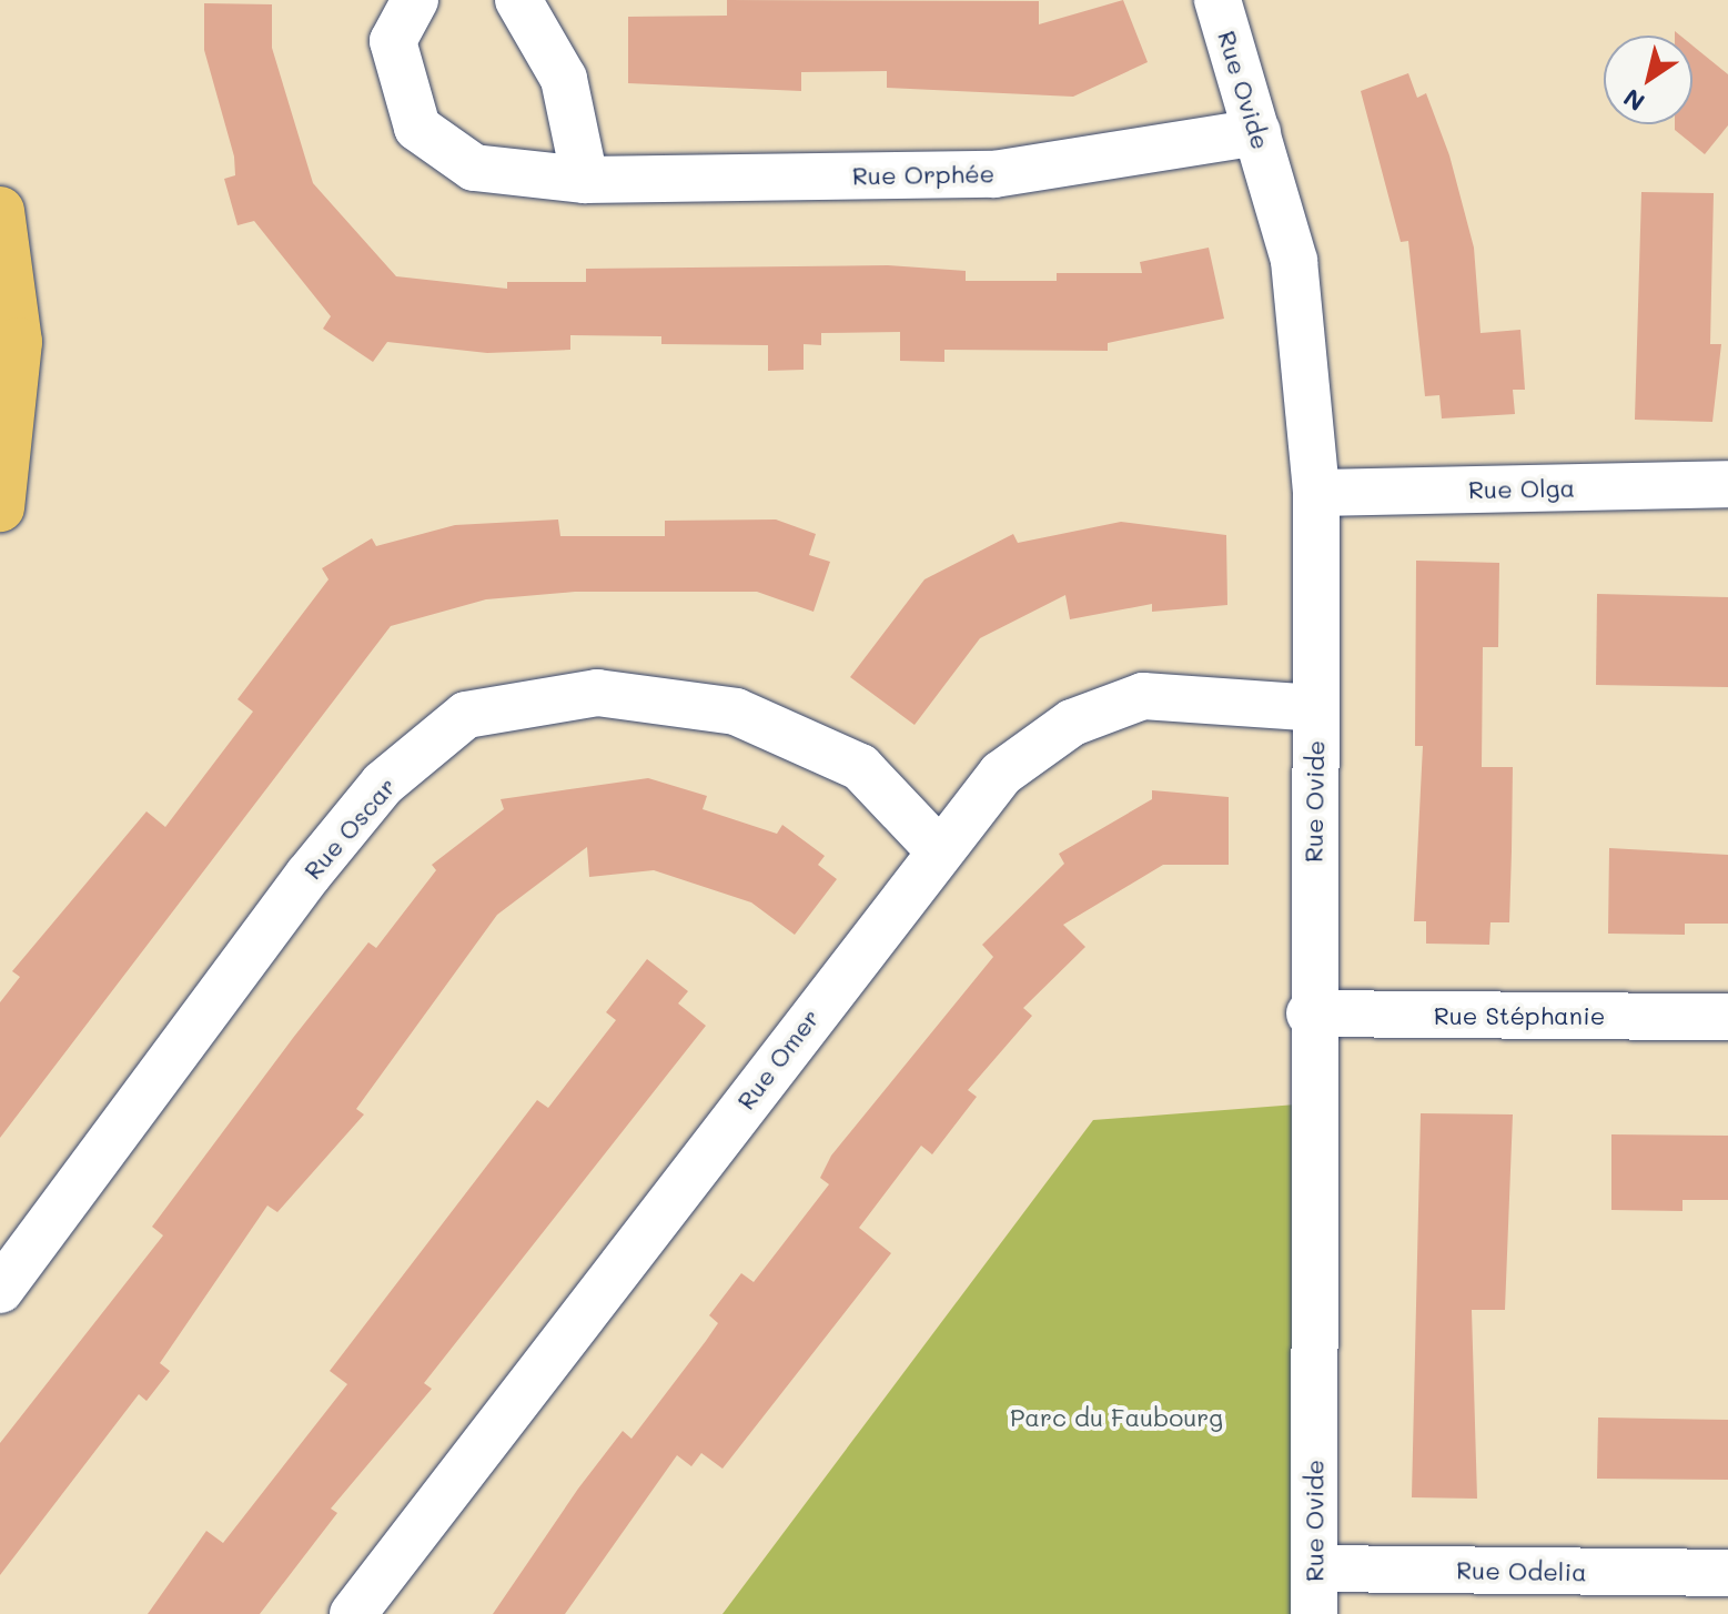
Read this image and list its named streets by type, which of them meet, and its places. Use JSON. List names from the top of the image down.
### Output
{
  "streets": {
    "street": [
      "Rue Ovide",
      "Rue Orphée",
      "Rue Olga",
      "Rue Oscar",
      "Rue Stéphanie",
      "Rue Omer",
      "Rue Odelia"
    ]
  },
  "crossings": [
    ["Rue Ovide", "Rue Orphée"],
    ["Rue Ovide", "Rue Olga"],
    ["Rue Ovide", "Rue Stéphanie"],
    ["Rue Ovide", "Rue Omer"],
    ["Rue Ovide", "Rue Odelia"],
    ["Rue Oscar", "Rue Omer"]
  ],
  "parks": ["Parc du Faubourg"],
  "north": "bottom left"
}
